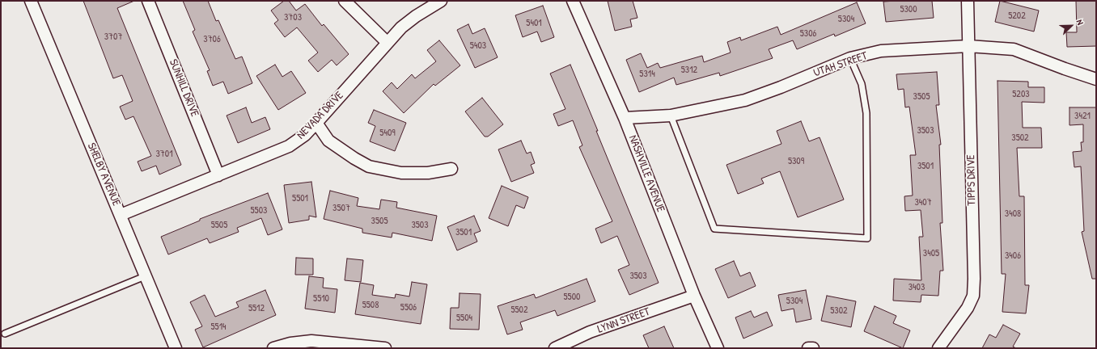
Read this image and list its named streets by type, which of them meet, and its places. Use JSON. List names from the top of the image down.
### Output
{
  "streets": {
    "street": [
      "UTAH STREET",
      "SUNHILL DRIVE",
      "NEVADA DRIVE",
      "NASHVILLE AVENUE",
      "SHELBY AVENUE",
      "TIPPS DRIVE",
      "LYNN STREET"
    ]
  },
  "crossings": [
    ["UTAH STREET", "NASHVILLE AVENUE"],
    ["UTAH STREET", "TIPPS DRIVE"],
    ["SUNHILL DRIVE", "NEVADA DRIVE"],
    ["NEVADA DRIVE", "SHELBY AVENUE"],
    ["NASHVILLE AVENUE", "LYNN STREET"]
  ],
  "house_numbers": [
    "5300",
    "5202",
    "3703",
    "5304",
    "5401",
    "5306",
    "3707",
    "3706",
    "5403",
    "5312",
    "5314",
    "5203",
    "3505",
    "3421",
    "3503",
    "5409",
    "3502",
    "3701",
    "5309",
    "3501",
    "5501",
    "3407",
    "3507",
    "5503",
    "3408",
    "3505",
    "5505",
    "3503",
    "3501",
    "3405",
    "3406",
    "3503",
    "3403",
    "5500",
    "5510",
    "5304",
    "5508",
    "5506",
    "5512",
    "5502",
    "5302",
    "5504",
    "5514"
  ],
  "north": "top right"
}
